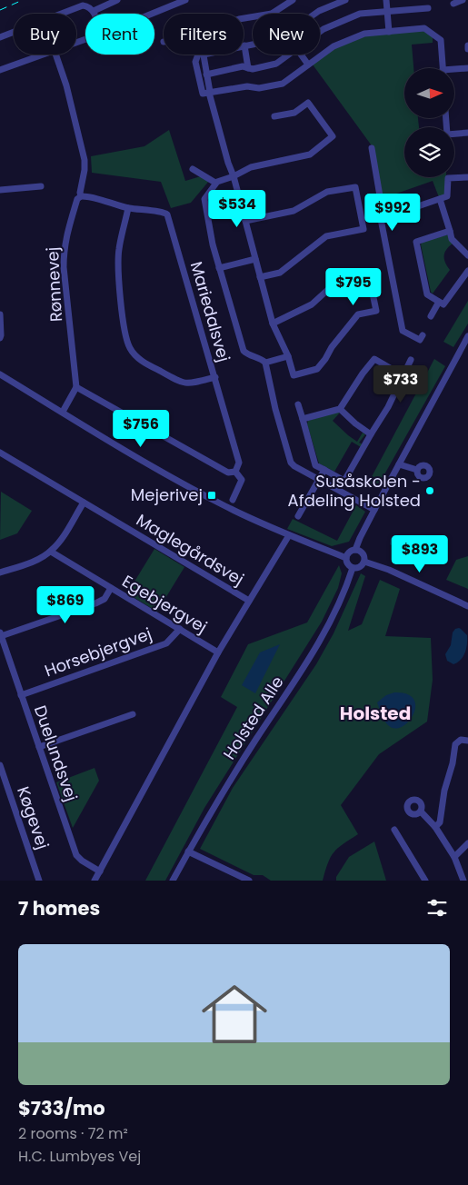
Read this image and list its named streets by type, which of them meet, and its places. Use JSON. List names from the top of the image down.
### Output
{
  "streets": {
    "street": [
      "Rønnevej",
      "Mariedalsvej",
      "Maglegårdsvej",
      "Egebjergvej",
      "Horsebjergvej",
      "Holsted Alle",
      "Duelundsvej",
      "Køgevej"
    ]
  },
  "crossings": [
    ["Rønnevej", "Mariedalsvej"],
    ["Egebjergvej", "Horsebjergvej"],
    ["Horsebjergvej", "Duelundsvej"]
  ],
  "districts": ["Holsted"],
  "places": {
    "other": ["Susåskolen - Afdeling Holsted"],
    "transit": ["Mejerivej"]
  },
  "north": "right",
  "page": {
    "chip": [
      "Buy",
      "Rent",
      "Filters",
      "New"
    ],
    "price": [
      "$534",
      "$992",
      "$795",
      "$733",
      "$756",
      "$893",
      "$869"
    ],
    "heading": "7 homes",
    "list": [
      {
        "name": "$733/mo",
        "note": "2 rooms · 72 m² · H.C. Lumbyes Vej"
      }
    ]
  }
}
